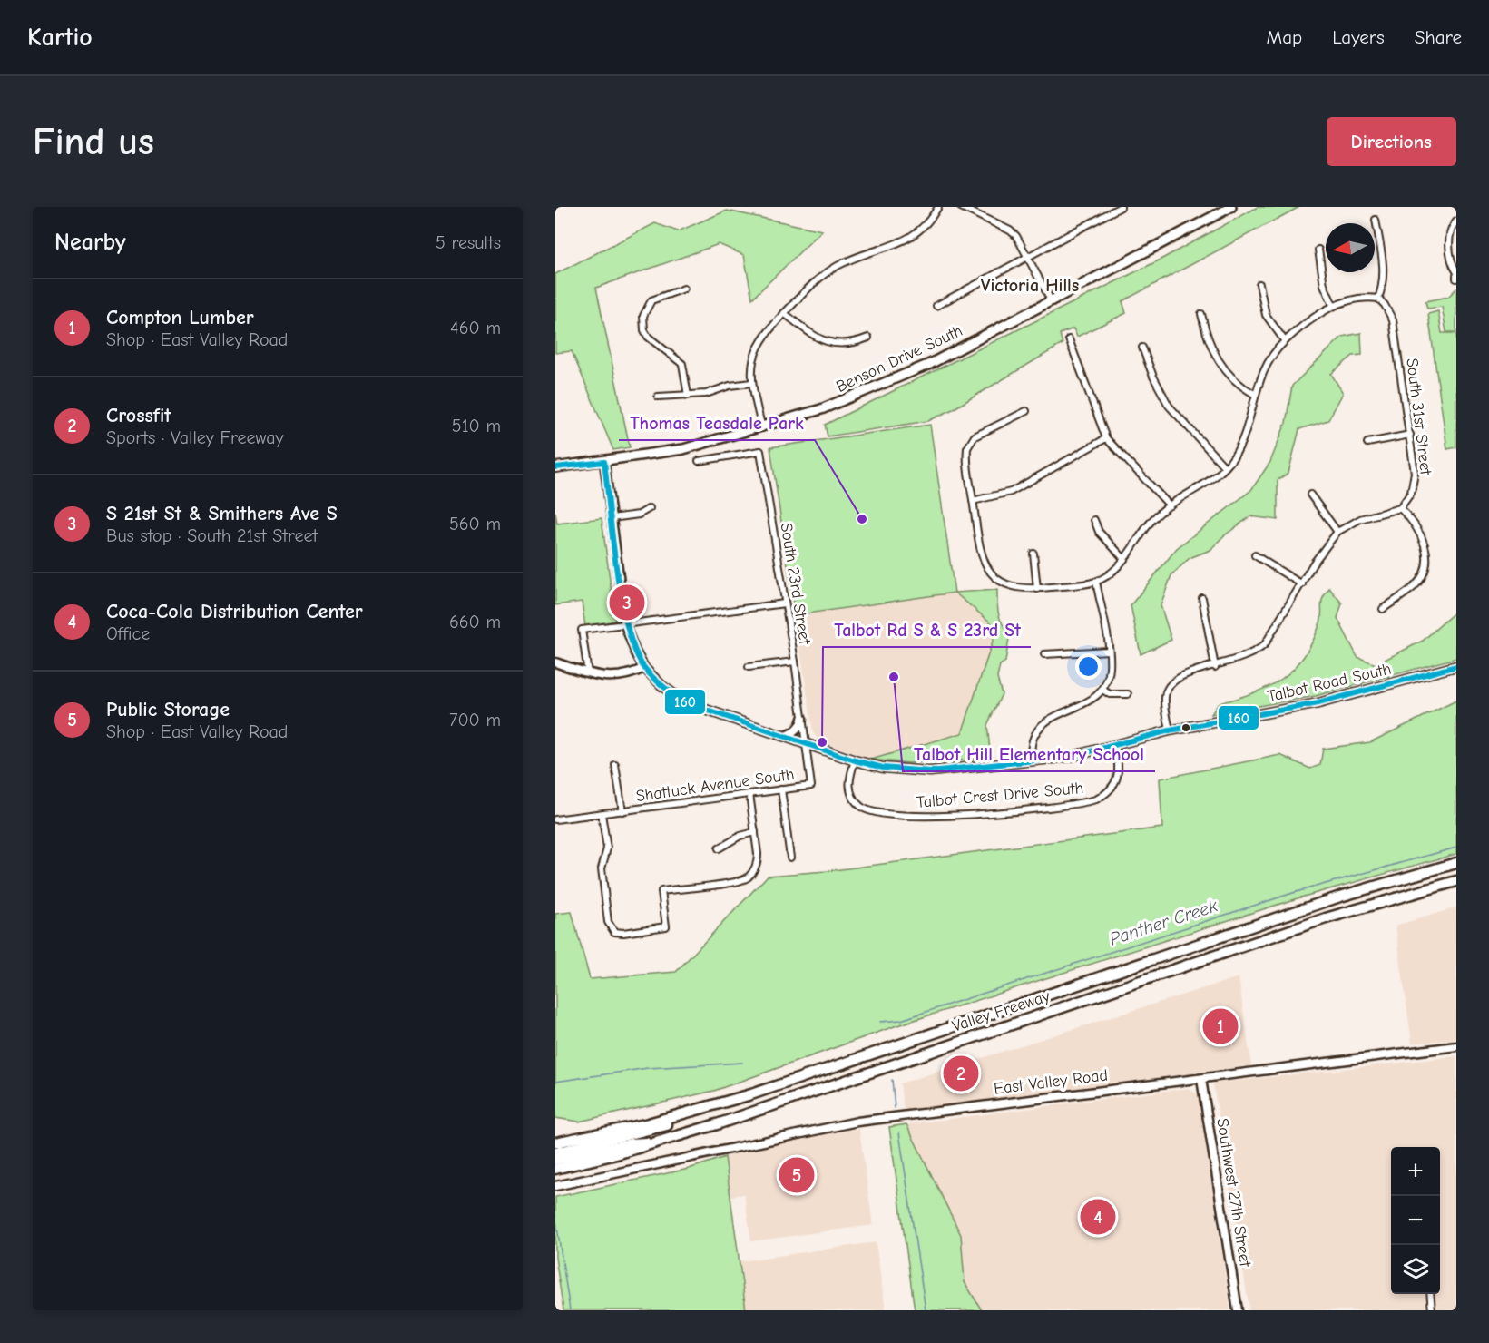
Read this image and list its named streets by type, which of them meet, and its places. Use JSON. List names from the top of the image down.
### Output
{
  "streets": {
    "highway": ["Valley Freeway"],
    "main road": ["Benson Drive South"],
    "street": [
      "South 31st Street",
      "South 23rd Street",
      "Talbot Road South",
      "Shattuck Avenue South",
      "Talbot Crest Drive South",
      "East Valley Road",
      "Southwest 27th Street"
    ]
  },
  "crossings": [
    ["Benson Drive South", "Talbot Road South"],
    ["South 23rd Street", "Talbot Road South"],
    ["South 23rd Street", "Shattuck Avenue South"],
    ["Talbot Road South", "Talbot Crest Drive South"],
    ["East Valley Road", "Southwest 27th Street"]
  ],
  "districts": ["Victoria Hills"],
  "water": ["Panther Creek"],
  "places": ["Thomas Teasdale Park", "Talbot Hill Elementary School", "Talbot Rd S & S 23rd St"],
  "lines": ["transit line 160"],
  "north": "left",
  "page": {
    "header": "Kartio",
    "nav": ["Map", "Layers", "Share"],
    "buttons": "Directions",
    "title": "Find us",
    "heading": ["Nearby", "5 results"],
    "list": [
      {
        "mark": "1",
        "name": "Compton Lumber",
        "note": "Shop · East Valley Road",
        "value": "460 m"
      },
      {
        "mark": "2",
        "name": "Crossfit",
        "note": "Sports · Valley Freeway",
        "value": "510 m"
      },
      {
        "mark": "3",
        "name": "S 21st St & Smithers Ave S",
        "note": "Bus stop · South 21st Street",
        "value": "560 m"
      },
      {
        "mark": "4",
        "name": "Coca-Cola Distribution Center",
        "note": "Office",
        "value": "660 m"
      },
      {
        "mark": "5",
        "name": "Public Storage",
        "note": "Shop · East Valley Road",
        "value": "700 m"
      }
    ],
    "pins": [
      "3",
      "1",
      "2",
      "5",
      "4"
    ],
    "map_buttons": ["+", "−"]
  }
}
